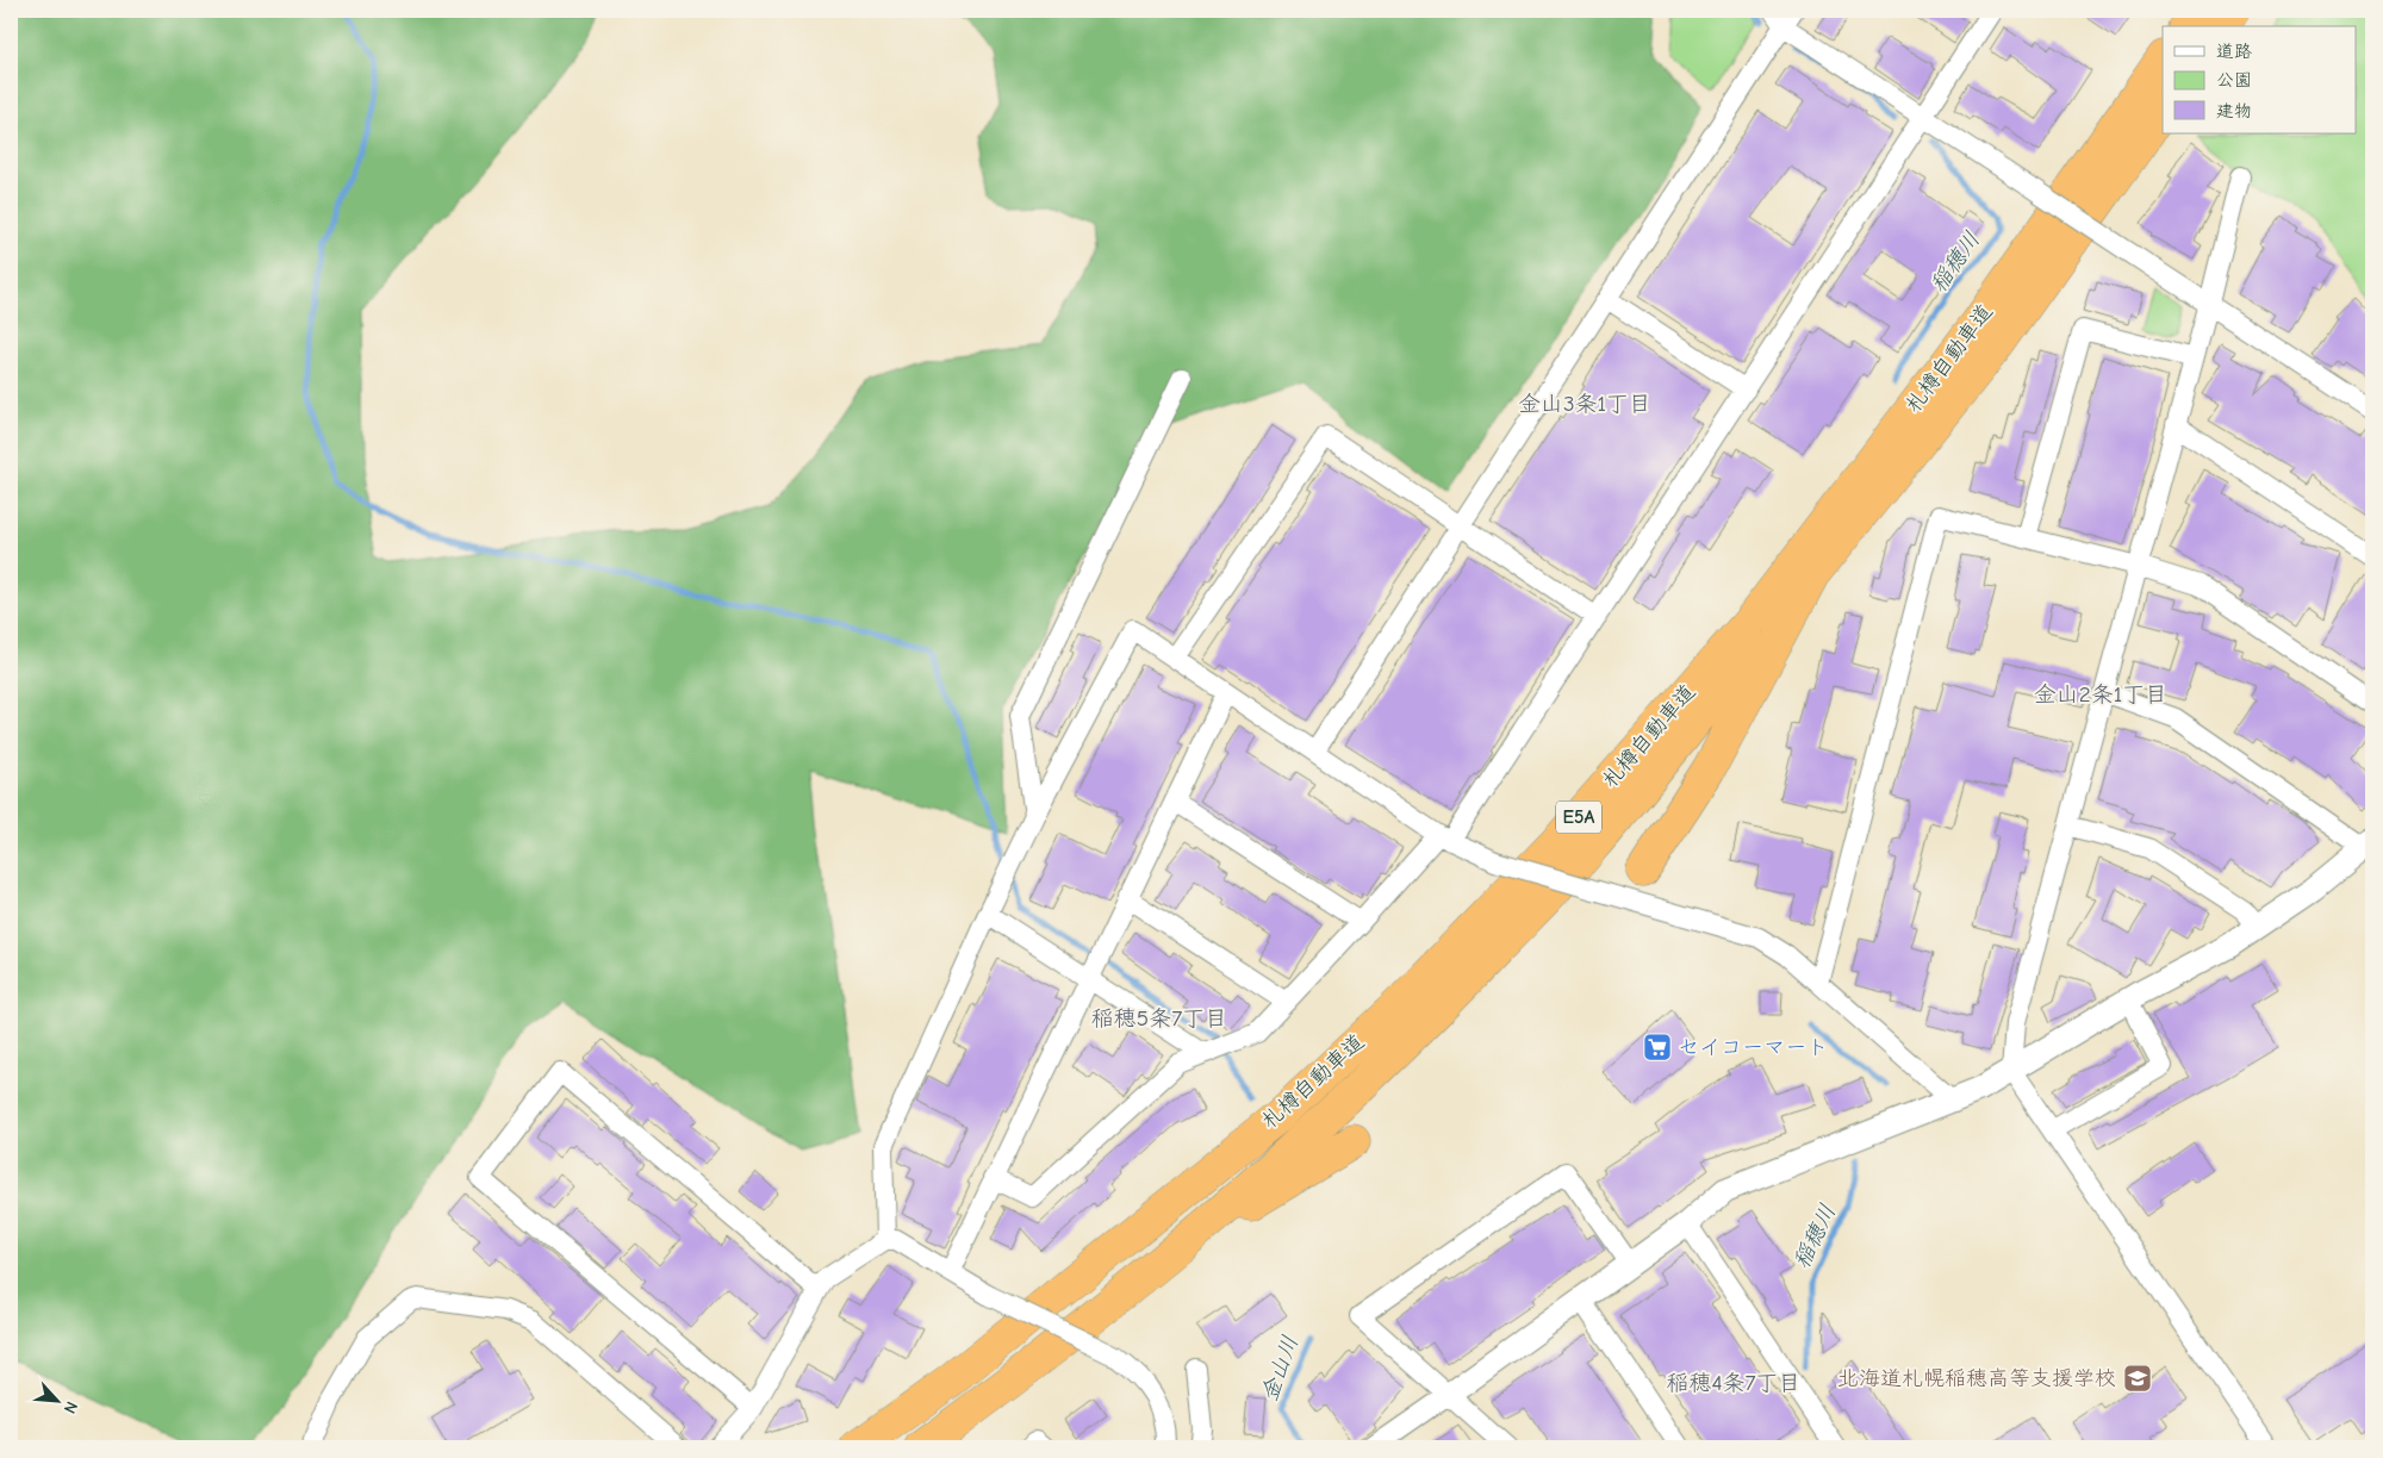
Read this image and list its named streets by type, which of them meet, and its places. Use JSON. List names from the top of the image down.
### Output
{
  "streets": {
    "highway": ["札樽自動車道", "E5A"]
  },
  "districts": [
    "金山3条1丁目",
    "金山2条1丁目",
    "稲穂5条7丁目",
    "稲穂4条7丁目"
  ],
  "water": ["稲穂川", "金山川"],
  "places": {
    "supermarket": ["セイコーマート"],
    "school or university": ["北海道札幌稲穂高等支援学校"]
  },
  "legend": ["道路", "公園", "建物"],
  "north": "bottom right"
}
